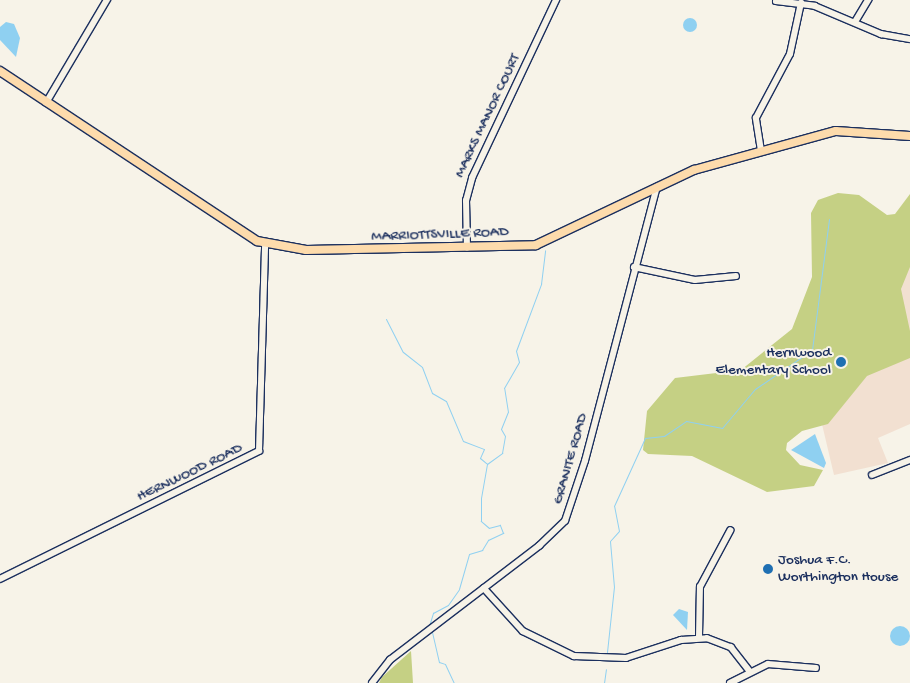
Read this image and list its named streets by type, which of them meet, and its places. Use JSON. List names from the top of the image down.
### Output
{
  "streets": {
    "main road": ["MARRIOTTSVILLE ROAD"],
    "street": ["MARKS MANOR COURT", "GRANITE ROAD", "HERNWOOD ROAD"]
  },
  "crossings": [
    ["MARKS MANOR COURT", "MARRIOTTSVILLE ROAD"],
    ["MARRIOTTSVILLE ROAD", "GRANITE ROAD"],
    ["MARRIOTTSVILLE ROAD", "HERNWOOD ROAD"]
  ],
  "places": ["Hernwood Elementary School", "Joshua F.C. Worthington House"]
}
